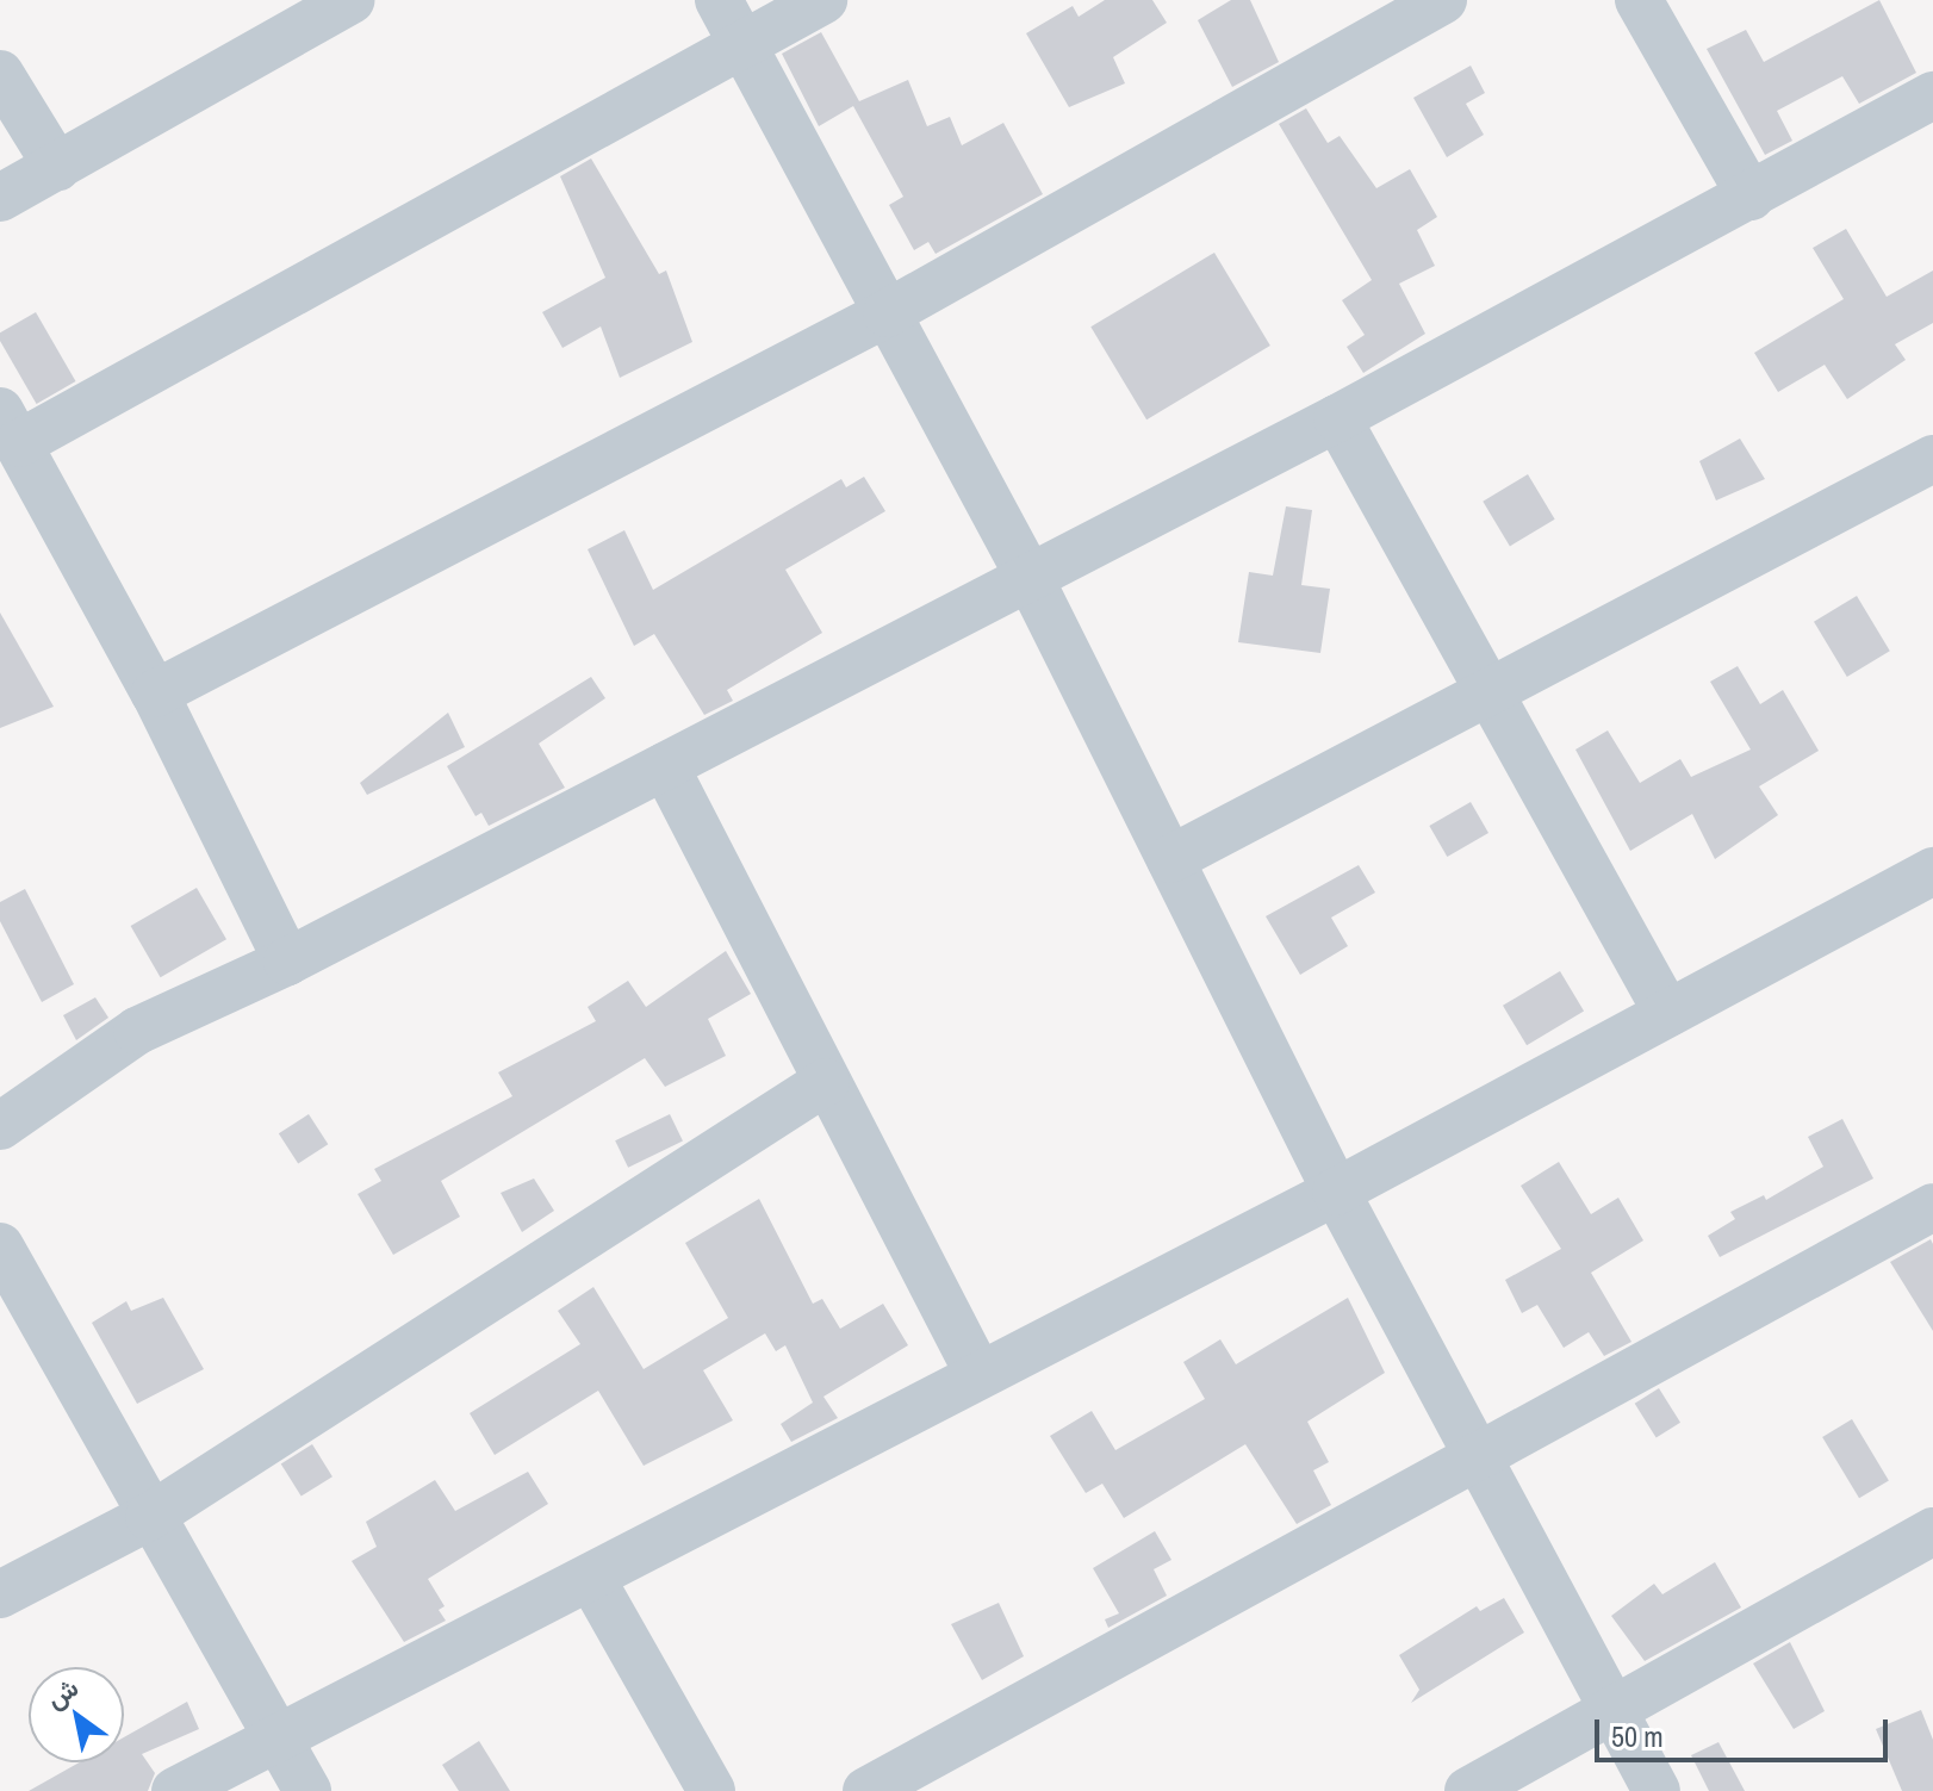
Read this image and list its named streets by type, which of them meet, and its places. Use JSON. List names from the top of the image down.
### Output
{
  "scale_bar": "50 m",
  "north": "top left"
}
